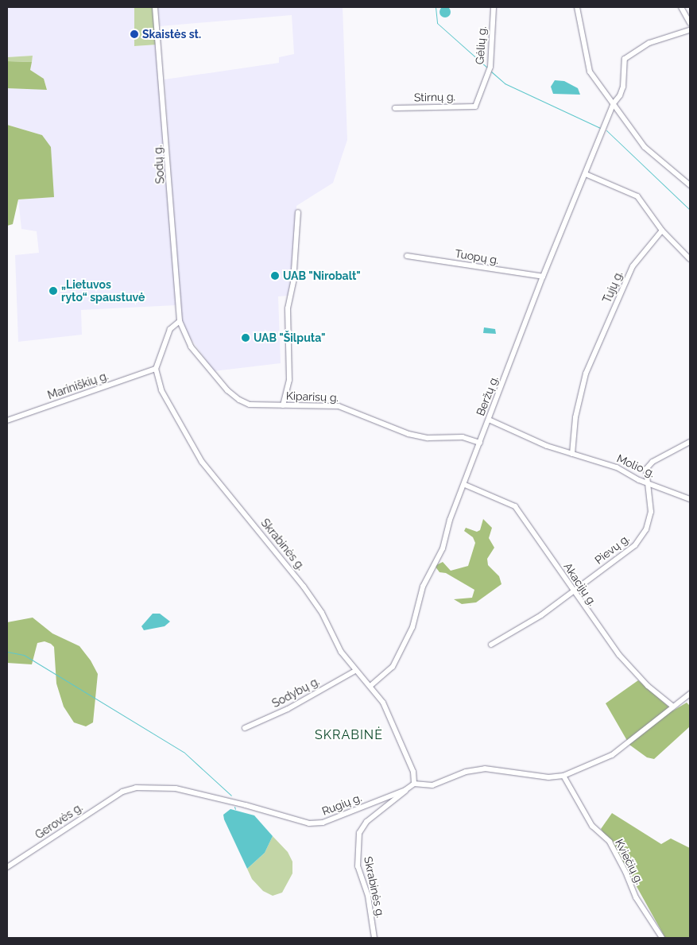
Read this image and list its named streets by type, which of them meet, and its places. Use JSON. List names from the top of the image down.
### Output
{
  "streets": {
    "street": [
      "Gėlių g.",
      "Stirnų g.",
      "Sodų g.",
      "Tuopų g.",
      "Tujų g.",
      "Mariniškių g.",
      "Beržų g.",
      "Kiparisų g.",
      "Molio g.",
      "Skrabinės g.",
      "Pievų g.",
      "Akacijų g.",
      "Sodybų g.",
      "Rugių g.",
      "Gerovės g.",
      "Kviečių g."
    ]
  },
  "crossings": [
    ["Gėlių g.", "Stirnų g."],
    ["Sodų g.", "Kiparisų g."],
    ["Tuopų g.", "Beržų g."],
    ["Tujų g.", "Molio g."],
    ["Mariniškių g.", "Skrabinės g."],
    ["Beržų g.", "Kiparisų g."],
    ["Beržų g.", "Molio g."],
    ["Beržų g.", "Skrabinės g."],
    ["Beržų g.", "Akacijų g."],
    ["Molio g.", "Pievų g."],
    ["Skrabinės g.", "Sodybų g."],
    ["Skrabinės g.", "Rugių g."],
    ["Pievų g.", "Akacijų g."],
    ["Rugių g.", "Gerovės g."]
  ],
  "districts": ["SKRABINĖ"],
  "places": [
    "Skaistės st.",
    "UAB \"Nirobalt\"",
    "„Lietuvos ryto“ spaustuvė",
    "UAB \"Šilputa\""
  ]
}
